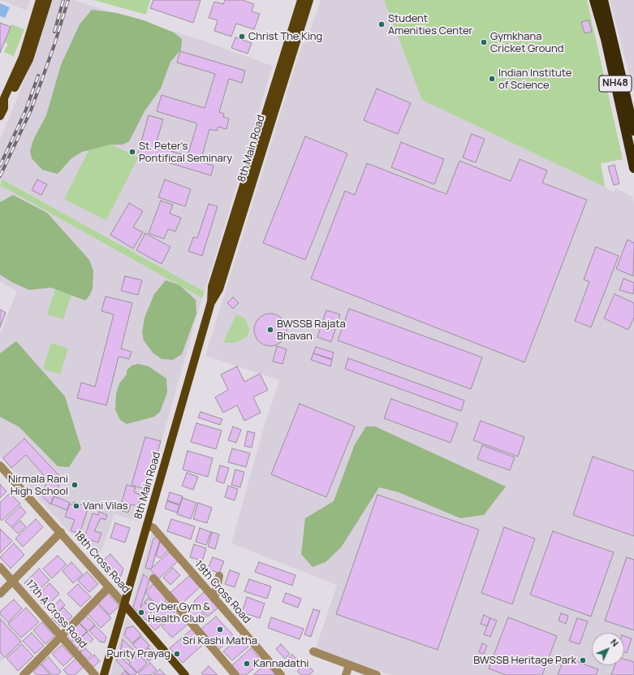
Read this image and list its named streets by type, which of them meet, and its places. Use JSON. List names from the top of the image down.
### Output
{
  "streets": {
    "highway": ["NH48"],
    "main road": ["8th Main Road", "18th Cross Road"],
    "street": ["19th Cross Road", "17th A Cross Road"]
  },
  "crossings": [
    ["8th Main Road", "18th Cross Road"],
    ["8th Main Road", "19th Cross Road"]
  ],
  "places": [
    "Student Amenities Center",
    "Christ The King",
    "Gymkhana Cricket Ground",
    "Indian Institute of Science",
    "St. Peter's Pontifical Seminary",
    "BWSSB Rajata Bhavan",
    "Nirmala Rani High School",
    "Vani Vilas",
    "Cyber Gym & Health Club",
    "Sri Kashi Matha",
    "Purity Prayag",
    "BWSSB Heritage Park",
    "Kannadathi"
  ],
  "north": "top right"
}
